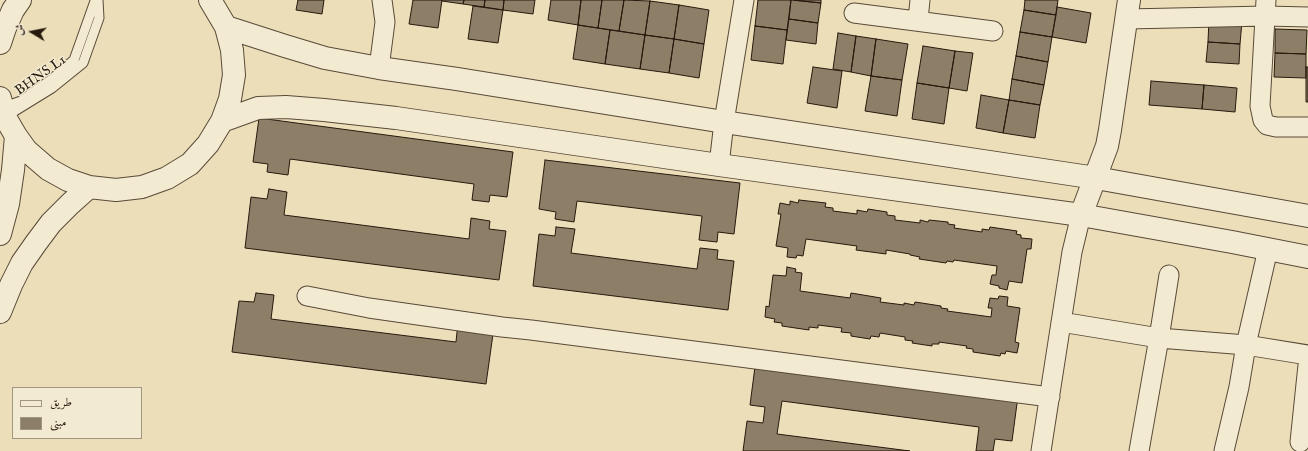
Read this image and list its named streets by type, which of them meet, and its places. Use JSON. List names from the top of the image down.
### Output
{
  "streets": {
    "lane": ["BHNS L1"]
  },
  "legend": ["طريق", "مبنى"],
  "north": "left"
}
